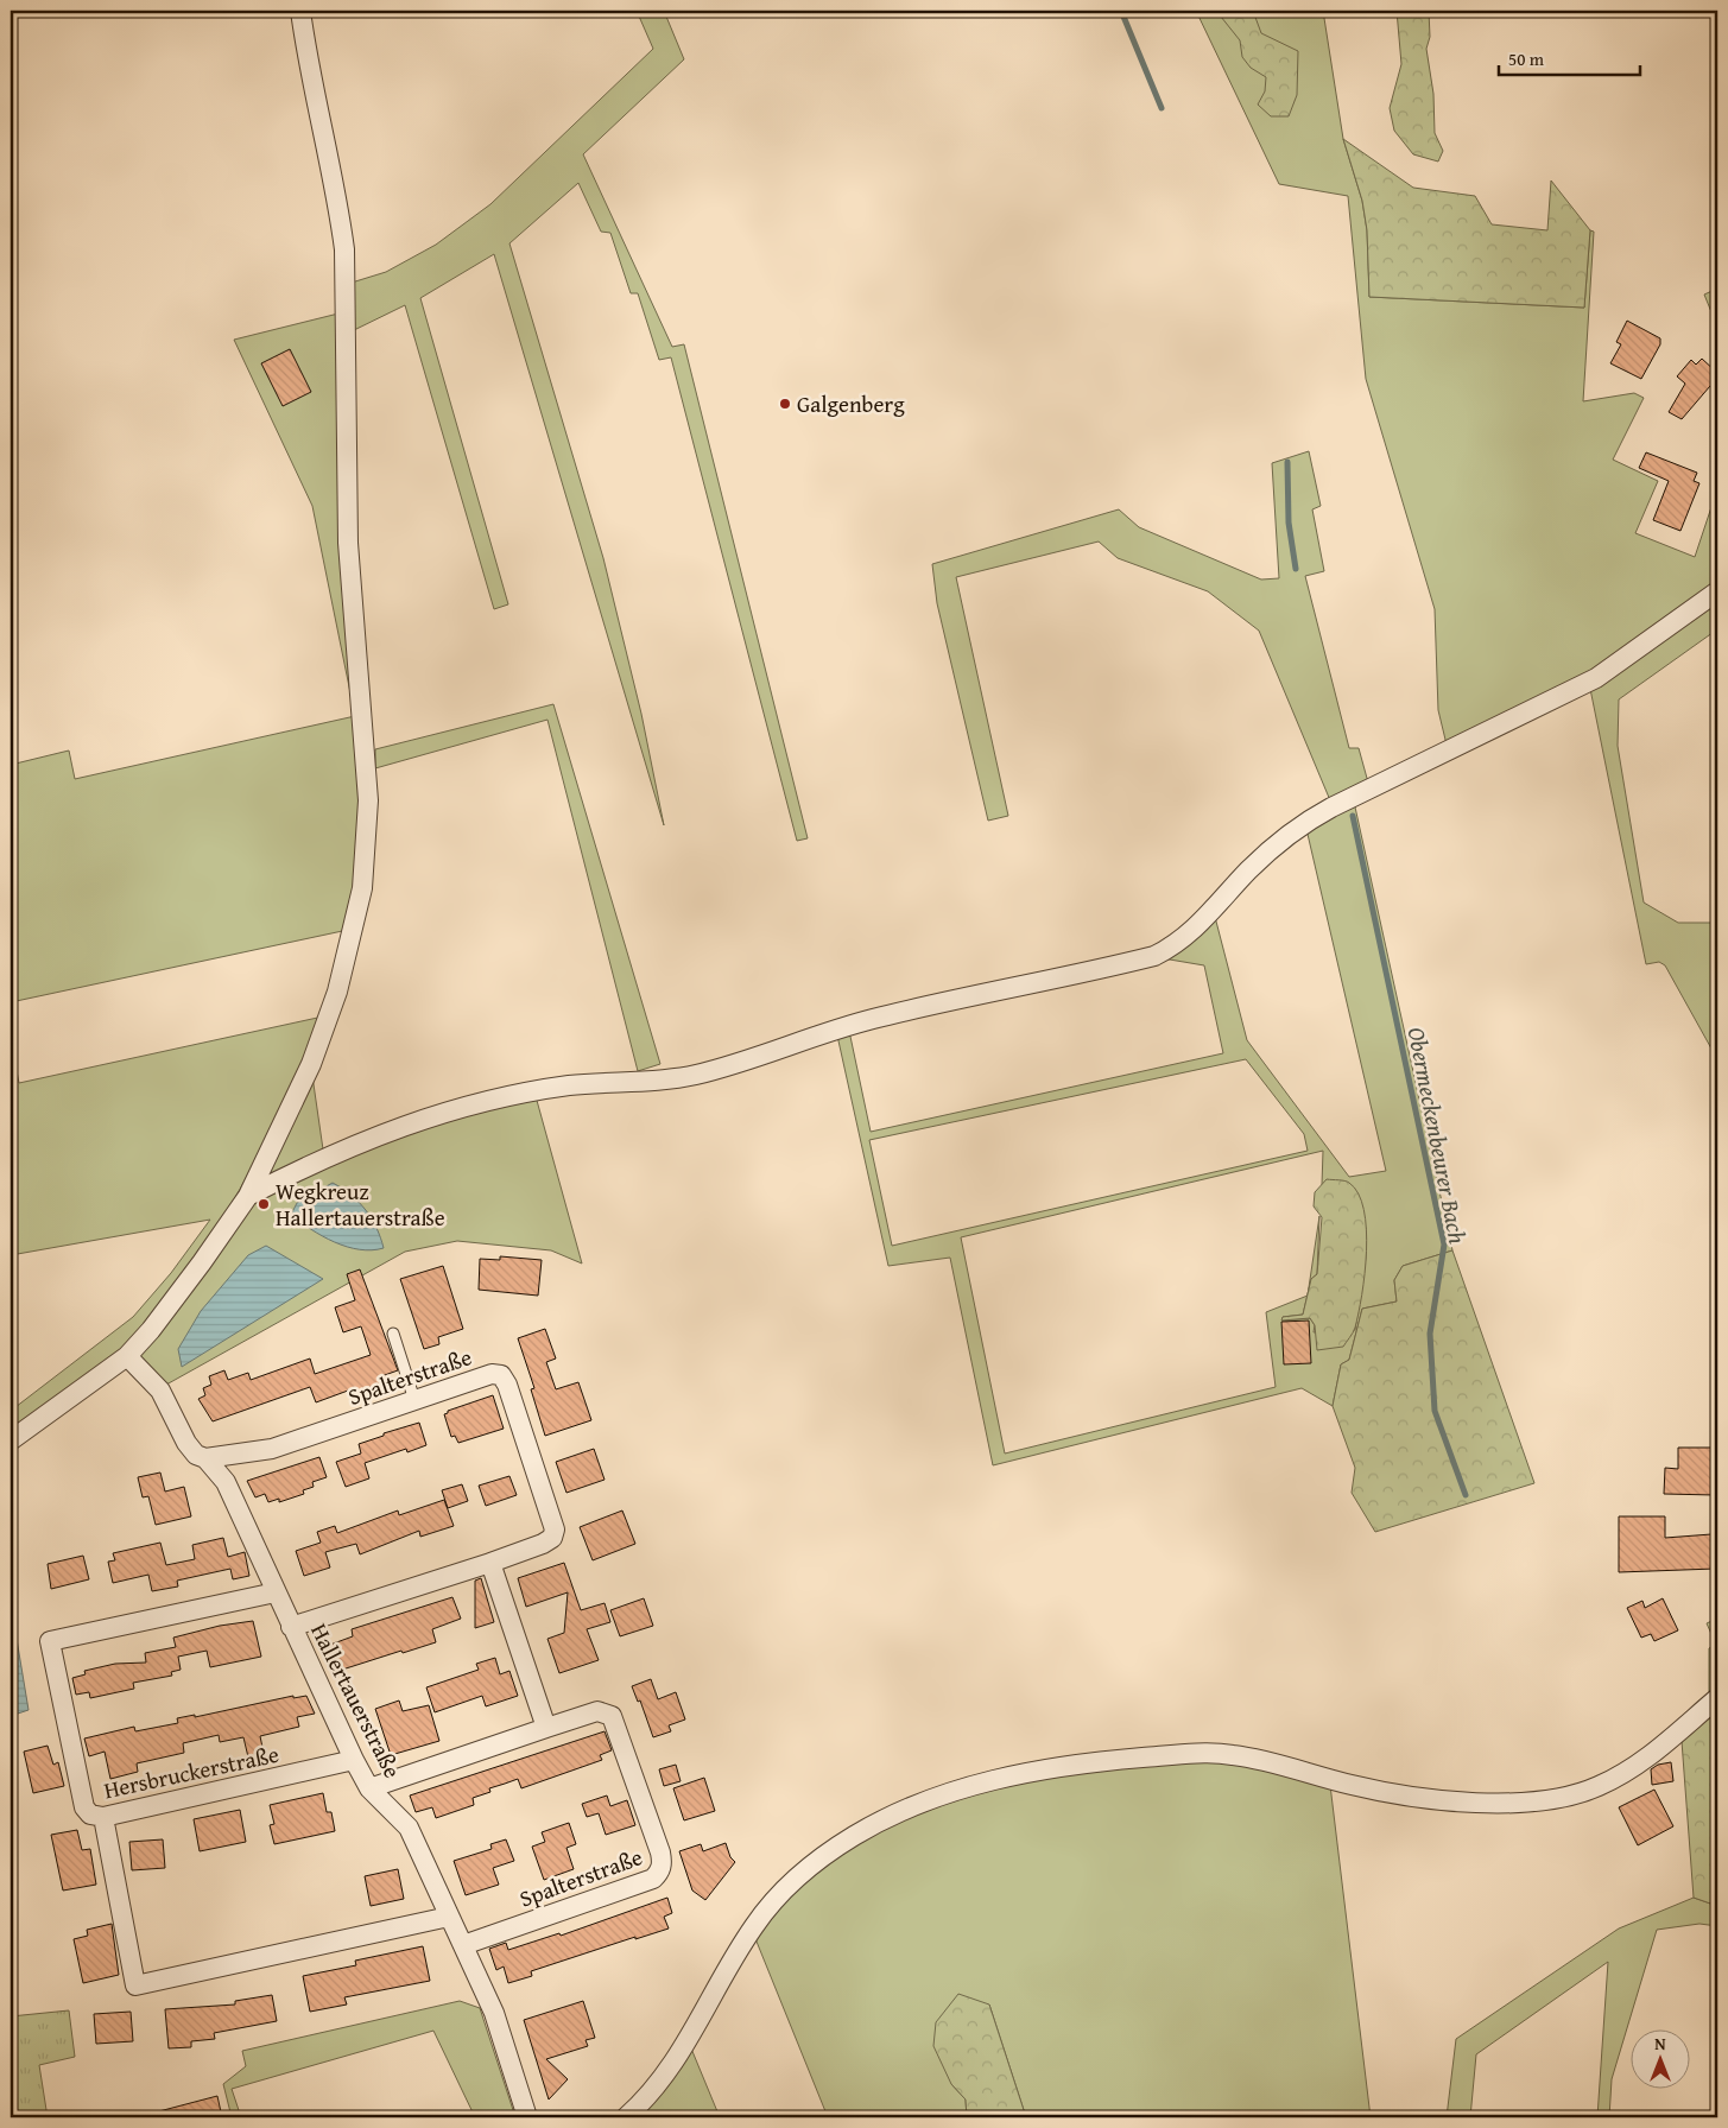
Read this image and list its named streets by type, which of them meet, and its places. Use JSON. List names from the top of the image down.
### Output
{
  "streets": {
    "street": ["Spalterstraße", "Hallertauerstraße", "Hersbruckerstraße"]
  },
  "crossings": [
    ["Spalterstraße", "Hallertauerstraße"],
    ["Hallertauerstraße", "Hersbruckerstraße"]
  ],
  "water": ["Obermeckenbeurer Bach"],
  "places": ["Galgenberg", "Wegkreuz Hallertauerstraße"],
  "scale_bar": "50 m",
  "north": "top"
}
